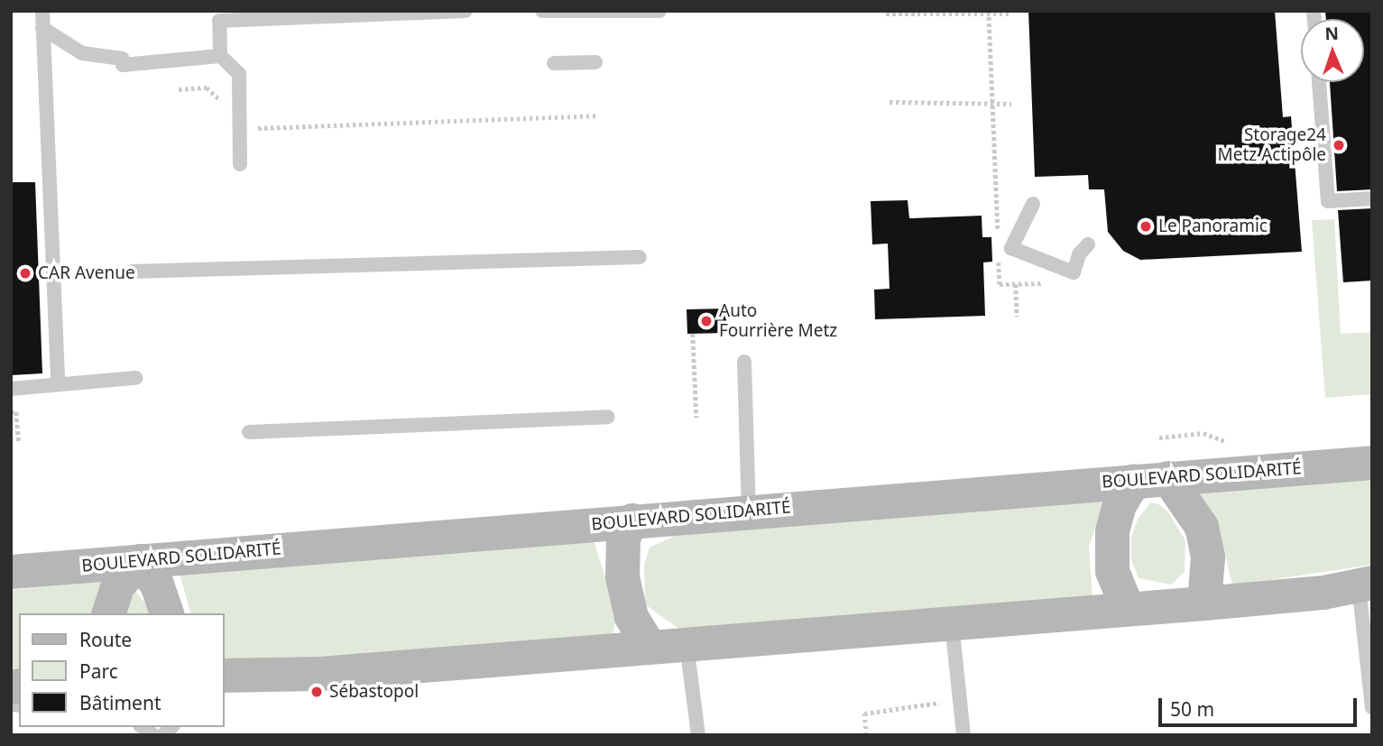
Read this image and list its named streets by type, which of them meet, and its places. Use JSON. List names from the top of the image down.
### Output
{
  "streets": {
    "main road": ["BOULEVARD SOLIDARITÉ"]
  },
  "places": [
    "Storage24 Metz Actipôle",
    "Le Panoramic",
    "CAR Avenue",
    "Auto Fourrière Metz",
    "Sébastopol"
  ],
  "legend": ["Route", "Parc", "Bâtiment"],
  "scale_bar": "50 m",
  "north": "top"
}
